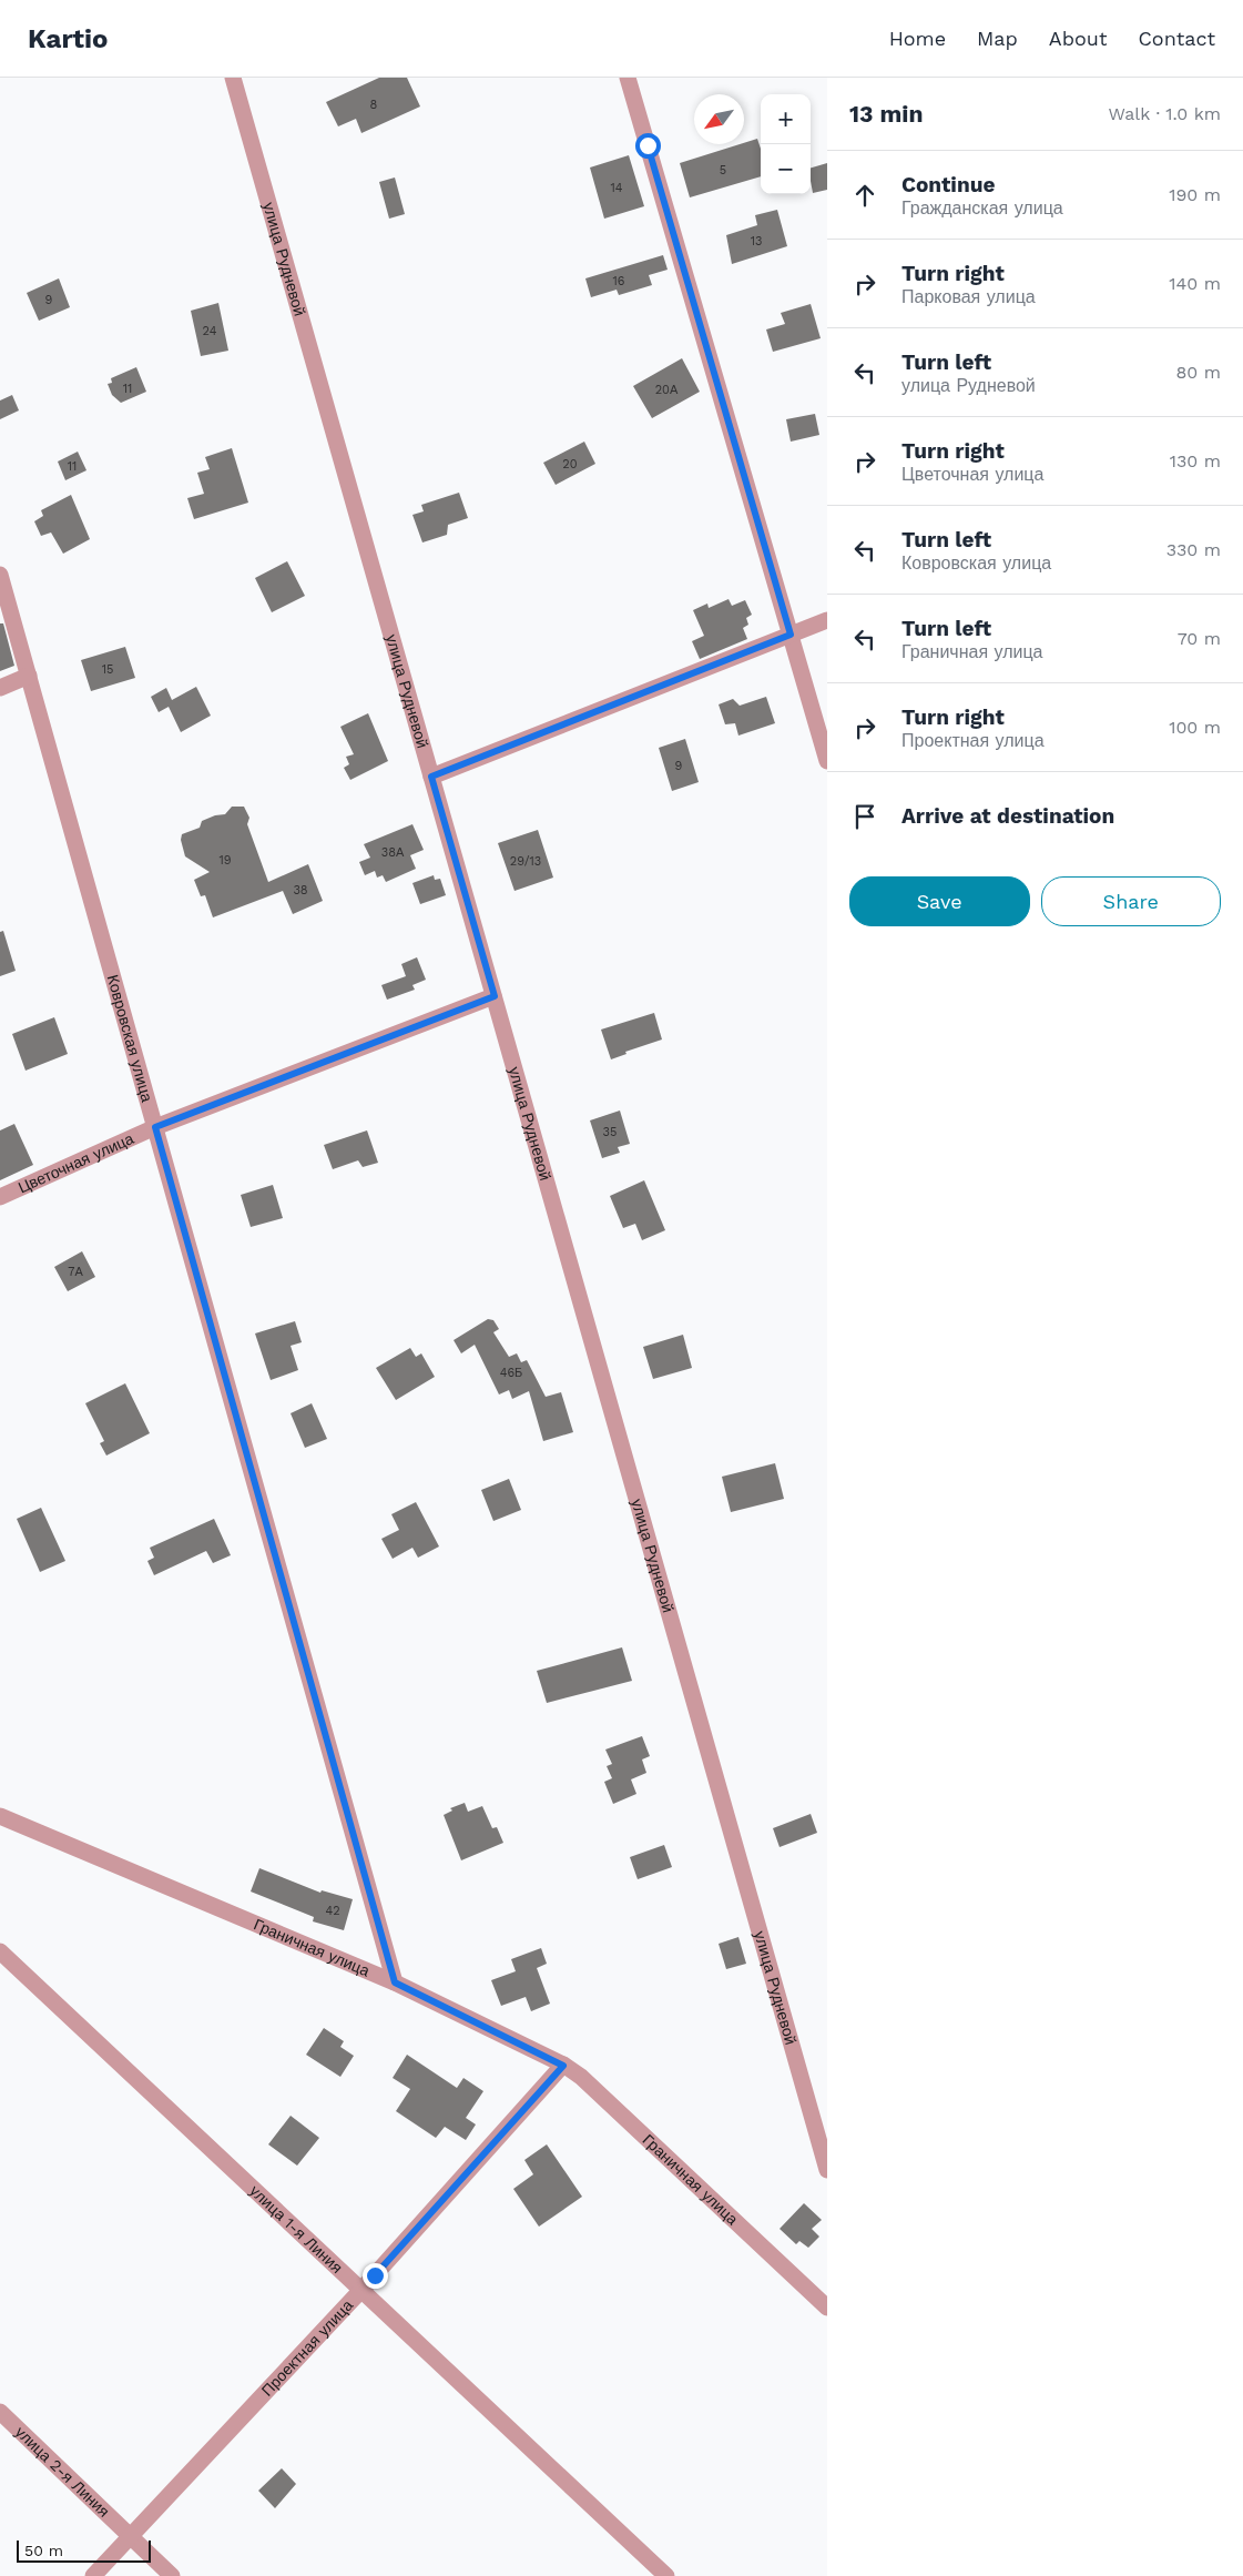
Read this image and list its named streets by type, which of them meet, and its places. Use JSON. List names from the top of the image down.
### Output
{
  "streets": {
    "street": [
      "улица Рудневой",
      "Ковровская улица",
      "Цветочная улица",
      "Граничная улица",
      "улица 1-я Линия",
      "Проектная улица",
      "улица 2-я Линия"
    ]
  },
  "crossings": [
    ["улица Рудневой", "Цветочная улица"],
    ["Ковровская улица", "Цветочная улица"],
    ["Ковровская улица", "Граничная улица"],
    ["Граничная улица", "Проектная улица"],
    ["улица 1-я Линия", "Проектная улица"],
    ["Проектная улица", "улица 2-я Линия"]
  ],
  "house_numbers": [
    "8",
    "5",
    "14",
    "13",
    "16",
    "9",
    "24",
    "11",
    "20А",
    "20",
    "11",
    "15",
    "9",
    "38А",
    "19",
    "29/13",
    "38",
    "35",
    "7А",
    "46Б",
    "42"
  ],
  "scale_bar": "50 m",
  "north": "bottom left",
  "page": {
    "header": "Kartio",
    "nav": [
      "Home",
      "Map",
      "About",
      "Contact"
    ],
    "heading": ["13 min", "Walk · 1.0 km"],
    "map_buttons": ["+", "−"],
    "list": [
      ["Continue", "Гражданская улица", "190 m"],
      ["Turn right", "Парковая улица", "140 m"],
      ["Turn left", "улица Рудневой", "80 m"],
      ["Turn right", "Цветочная улица", "130 m"],
      ["Turn left", "Ковровская улица", "330 m"],
      ["Turn left", "Граничная улица", "70 m"],
      ["Turn right", "Проектная улица", "100 m"],
      "Arrive at destination"
    ],
    "buttons": ["Save", "Share"],
    "scale": "50 m"
  }
}
